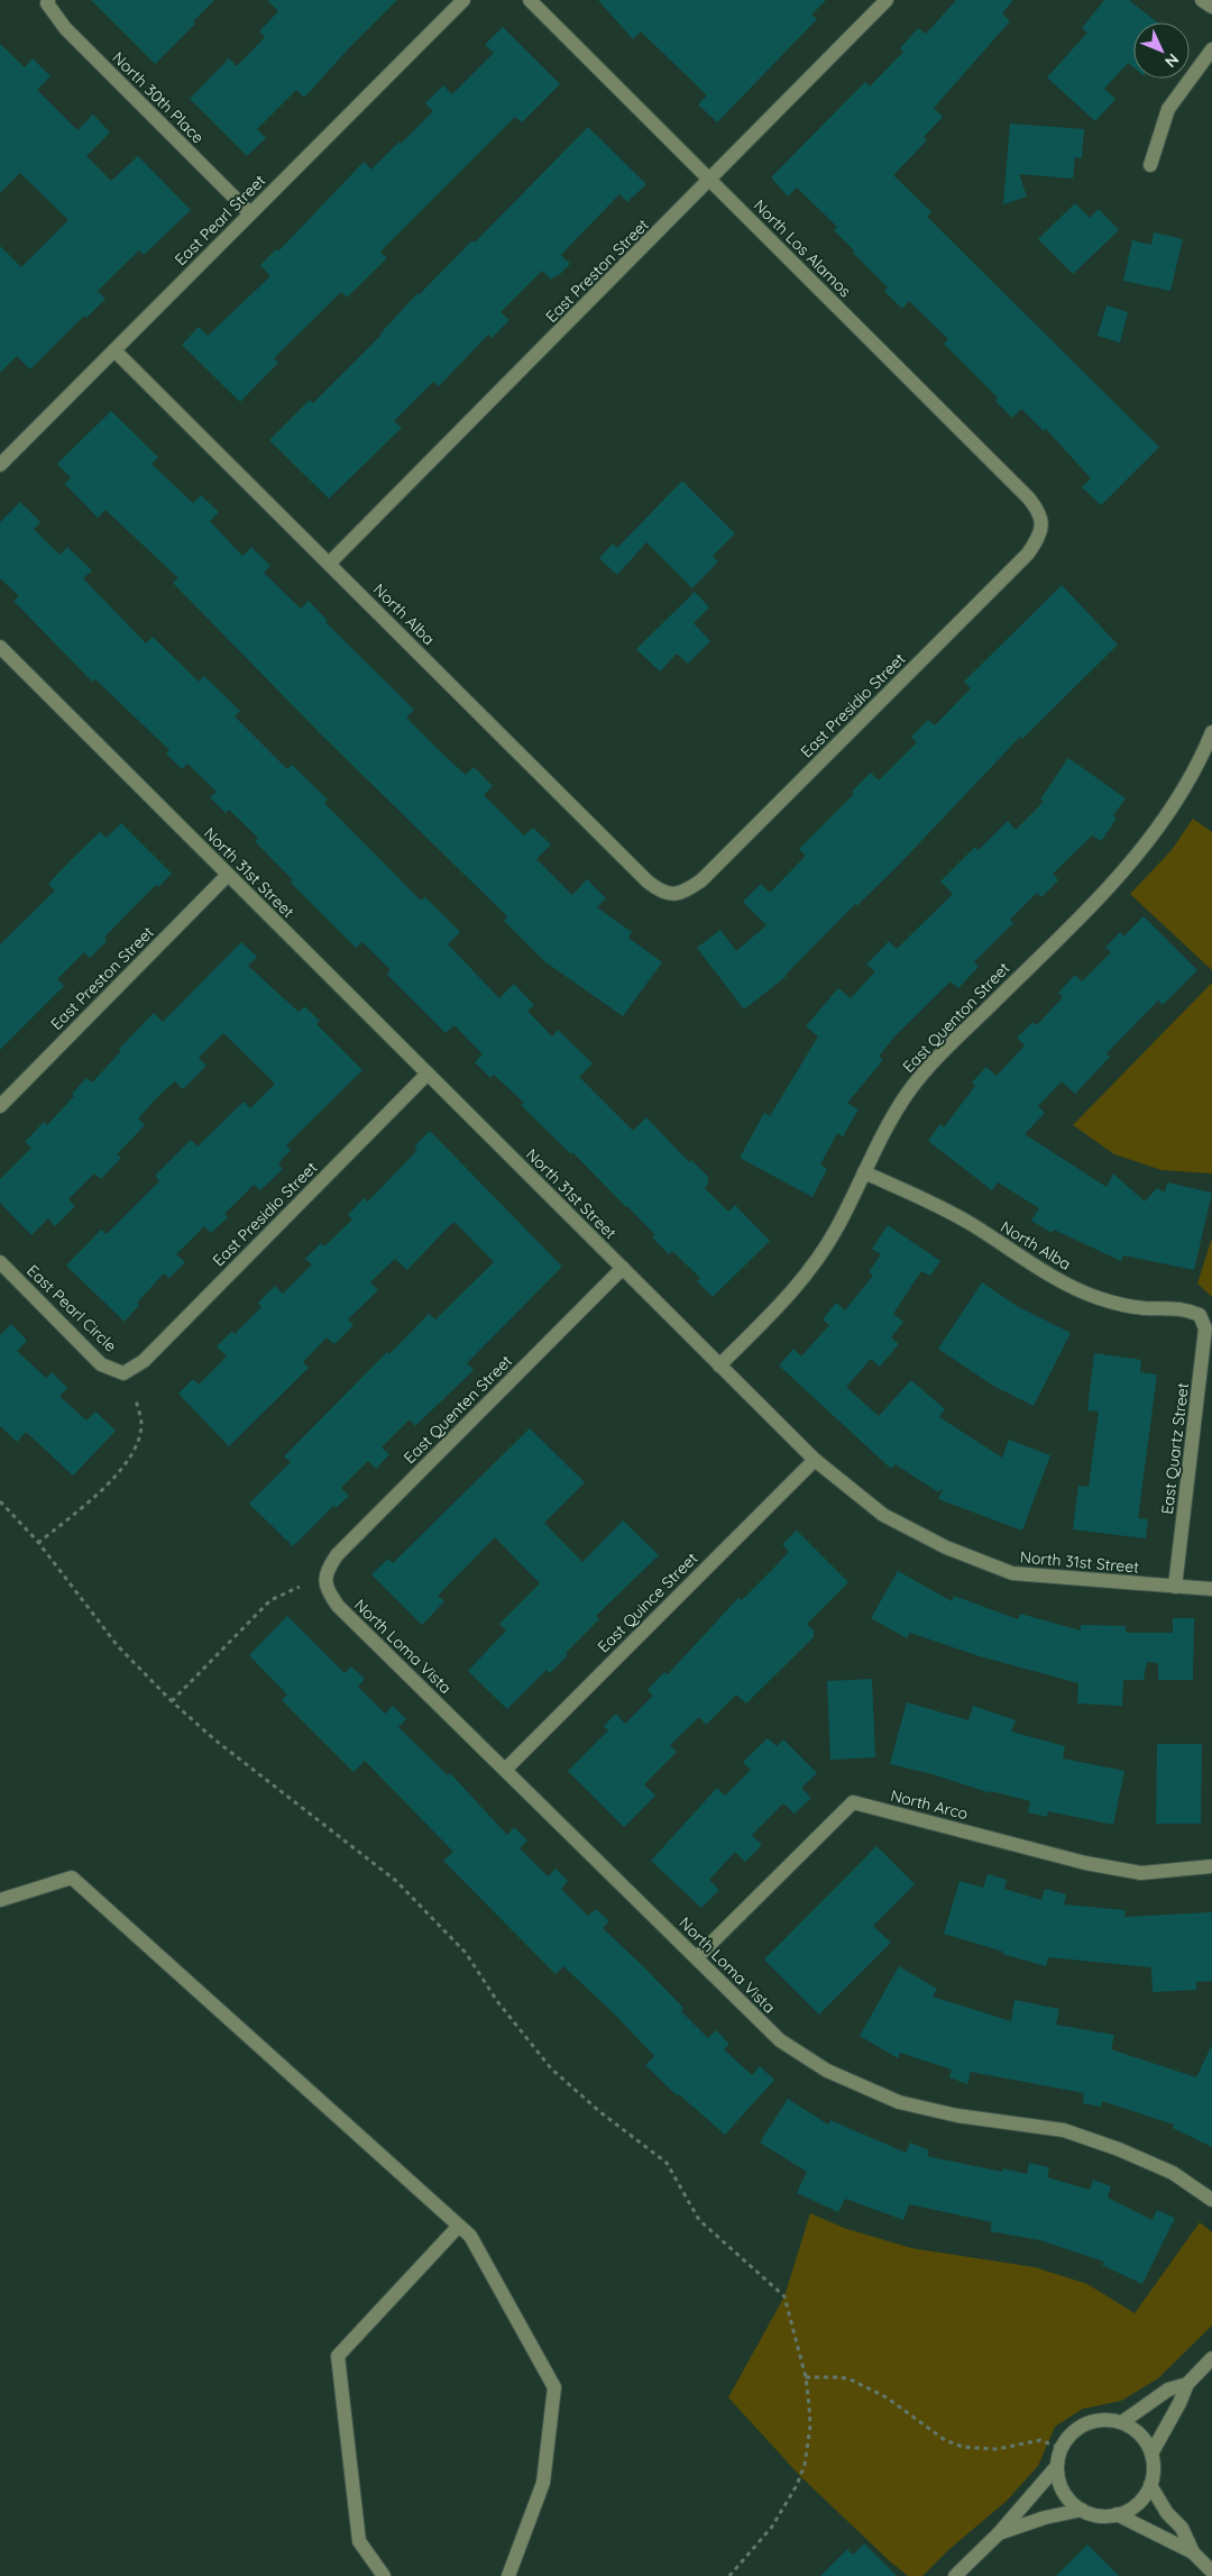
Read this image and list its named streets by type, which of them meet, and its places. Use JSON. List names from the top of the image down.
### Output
{
  "streets": {
    "street": [
      "North 30th Place",
      "East Pearl Street",
      "North Los Alamos",
      "East Preston Street",
      "North Alba",
      "East Presidio Street",
      "North 31st Street",
      "East Quenton Street",
      "East Pearl Circle",
      "East Quenten Street",
      "East Quartz Street",
      "East Quince Street",
      "North Loma Vista",
      "North Arco"
    ]
  },
  "crossings": [
    ["North 30th Place", "East Pearl Street"],
    ["East Pearl Street", "North Alba"],
    ["North Los Alamos", "East Preston Street"],
    ["North Los Alamos", "East Presidio Street"],
    ["East Preston Street", "North Alba"],
    ["East Preston Street", "North 31st Street"],
    ["North Alba", "East Presidio Street"],
    ["North Alba", "East Quenton Street"],
    ["North Alba", "East Quartz Street"],
    ["East Presidio Street", "North 31st Street"],
    ["East Presidio Street", "East Pearl Circle"],
    ["North 31st Street", "East Quenton Street"],
    ["North 31st Street", "East Quenten Street"],
    ["North 31st Street", "East Quartz Street"],
    ["North 31st Street", "East Quince Street"],
    ["East Quenten Street", "North Loma Vista"],
    ["East Quince Street", "North Loma Vista"],
    ["North Loma Vista", "North Arco"]
  ],
  "north": "bottom right"
}
